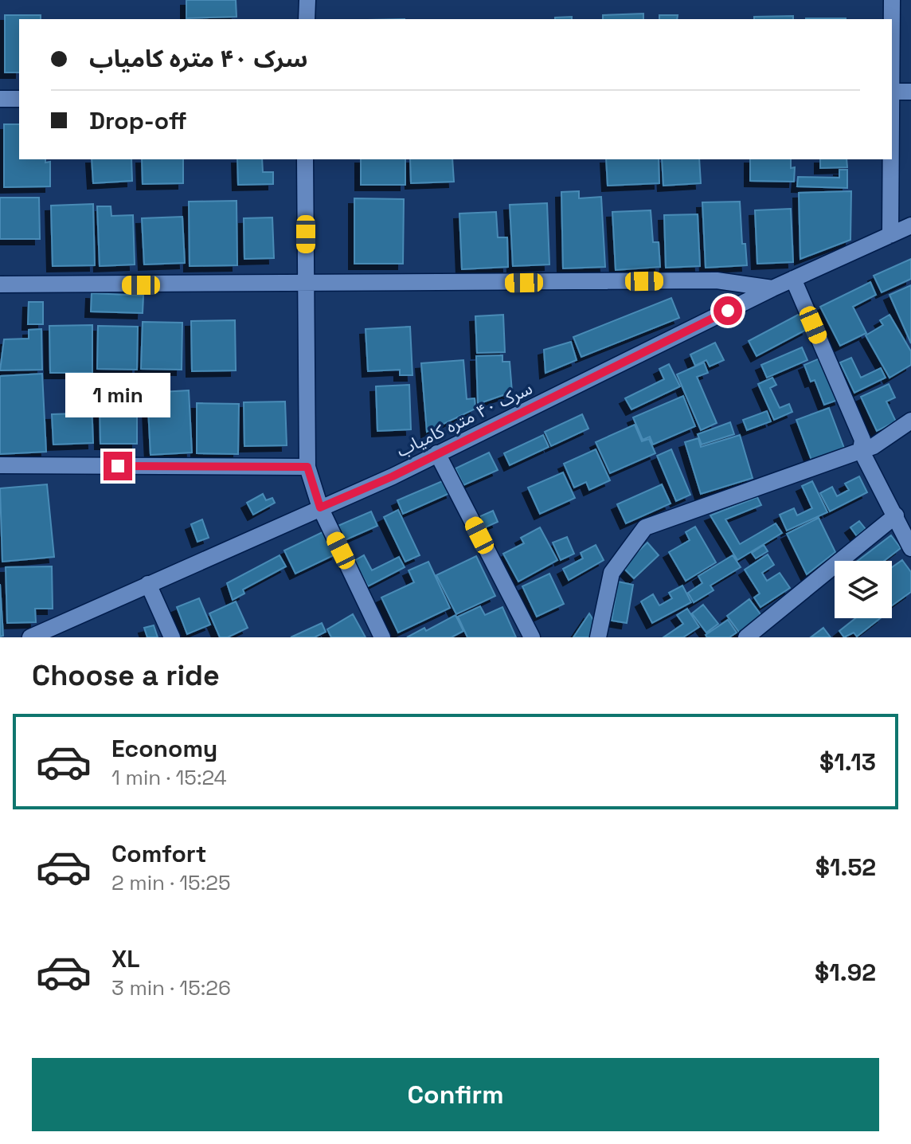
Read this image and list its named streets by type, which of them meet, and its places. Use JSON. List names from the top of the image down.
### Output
{
  "streets": {
    "street": ["سرک ۴۰ متره کامیاب"]
  },
  "page": {
    "banner": ["سرک ۴۰ متره کامیاب", "Drop-off"],
    "bubble": "1 min",
    "heading": "Choose a ride",
    "list": [
      {
        "name": "Economy",
        "note": "1 min · 15:24",
        "value": "$1.13"
      },
      {
        "name": "Comfort",
        "note": "2 min · 15:25",
        "value": "$1.52"
      },
      {
        "name": "XL",
        "note": "3 min · 15:26",
        "value": "$1.92"
      }
    ],
    "buttons": "Confirm"
  }
}
